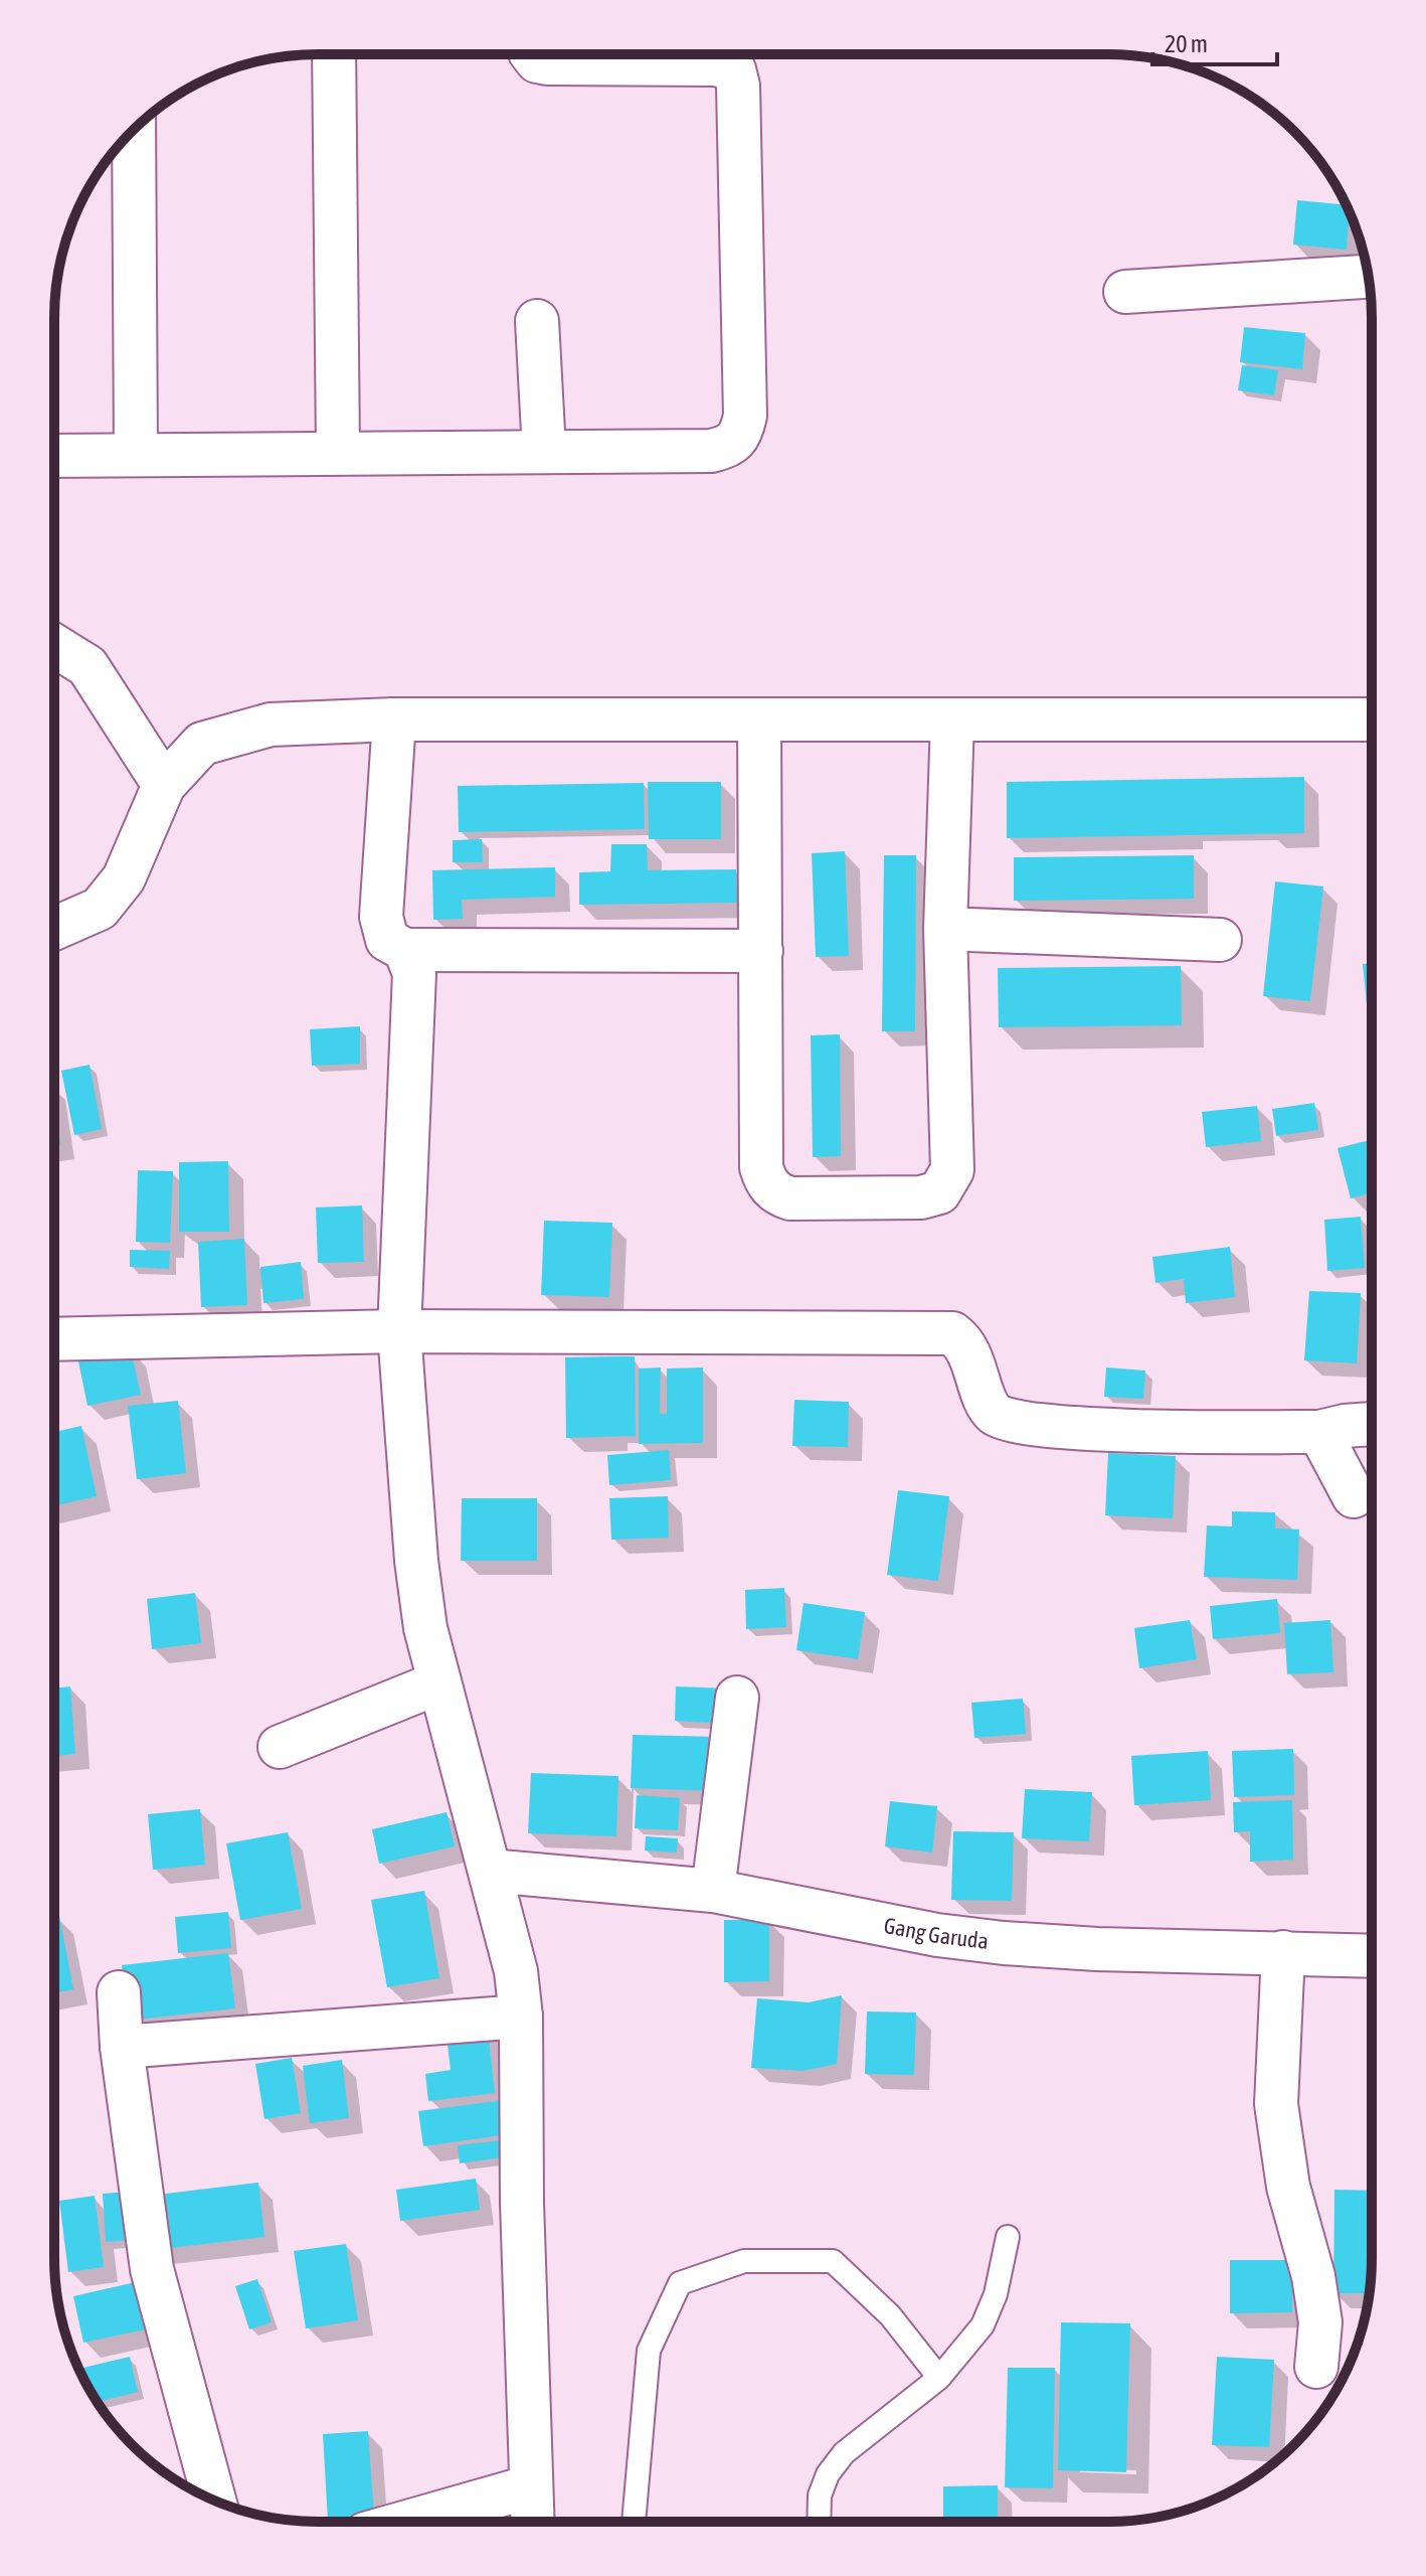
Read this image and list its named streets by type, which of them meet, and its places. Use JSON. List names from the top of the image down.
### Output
{
  "streets": {
    "street": ["Gang Garuda"]
  },
  "scale_bar": "20 m"
}
